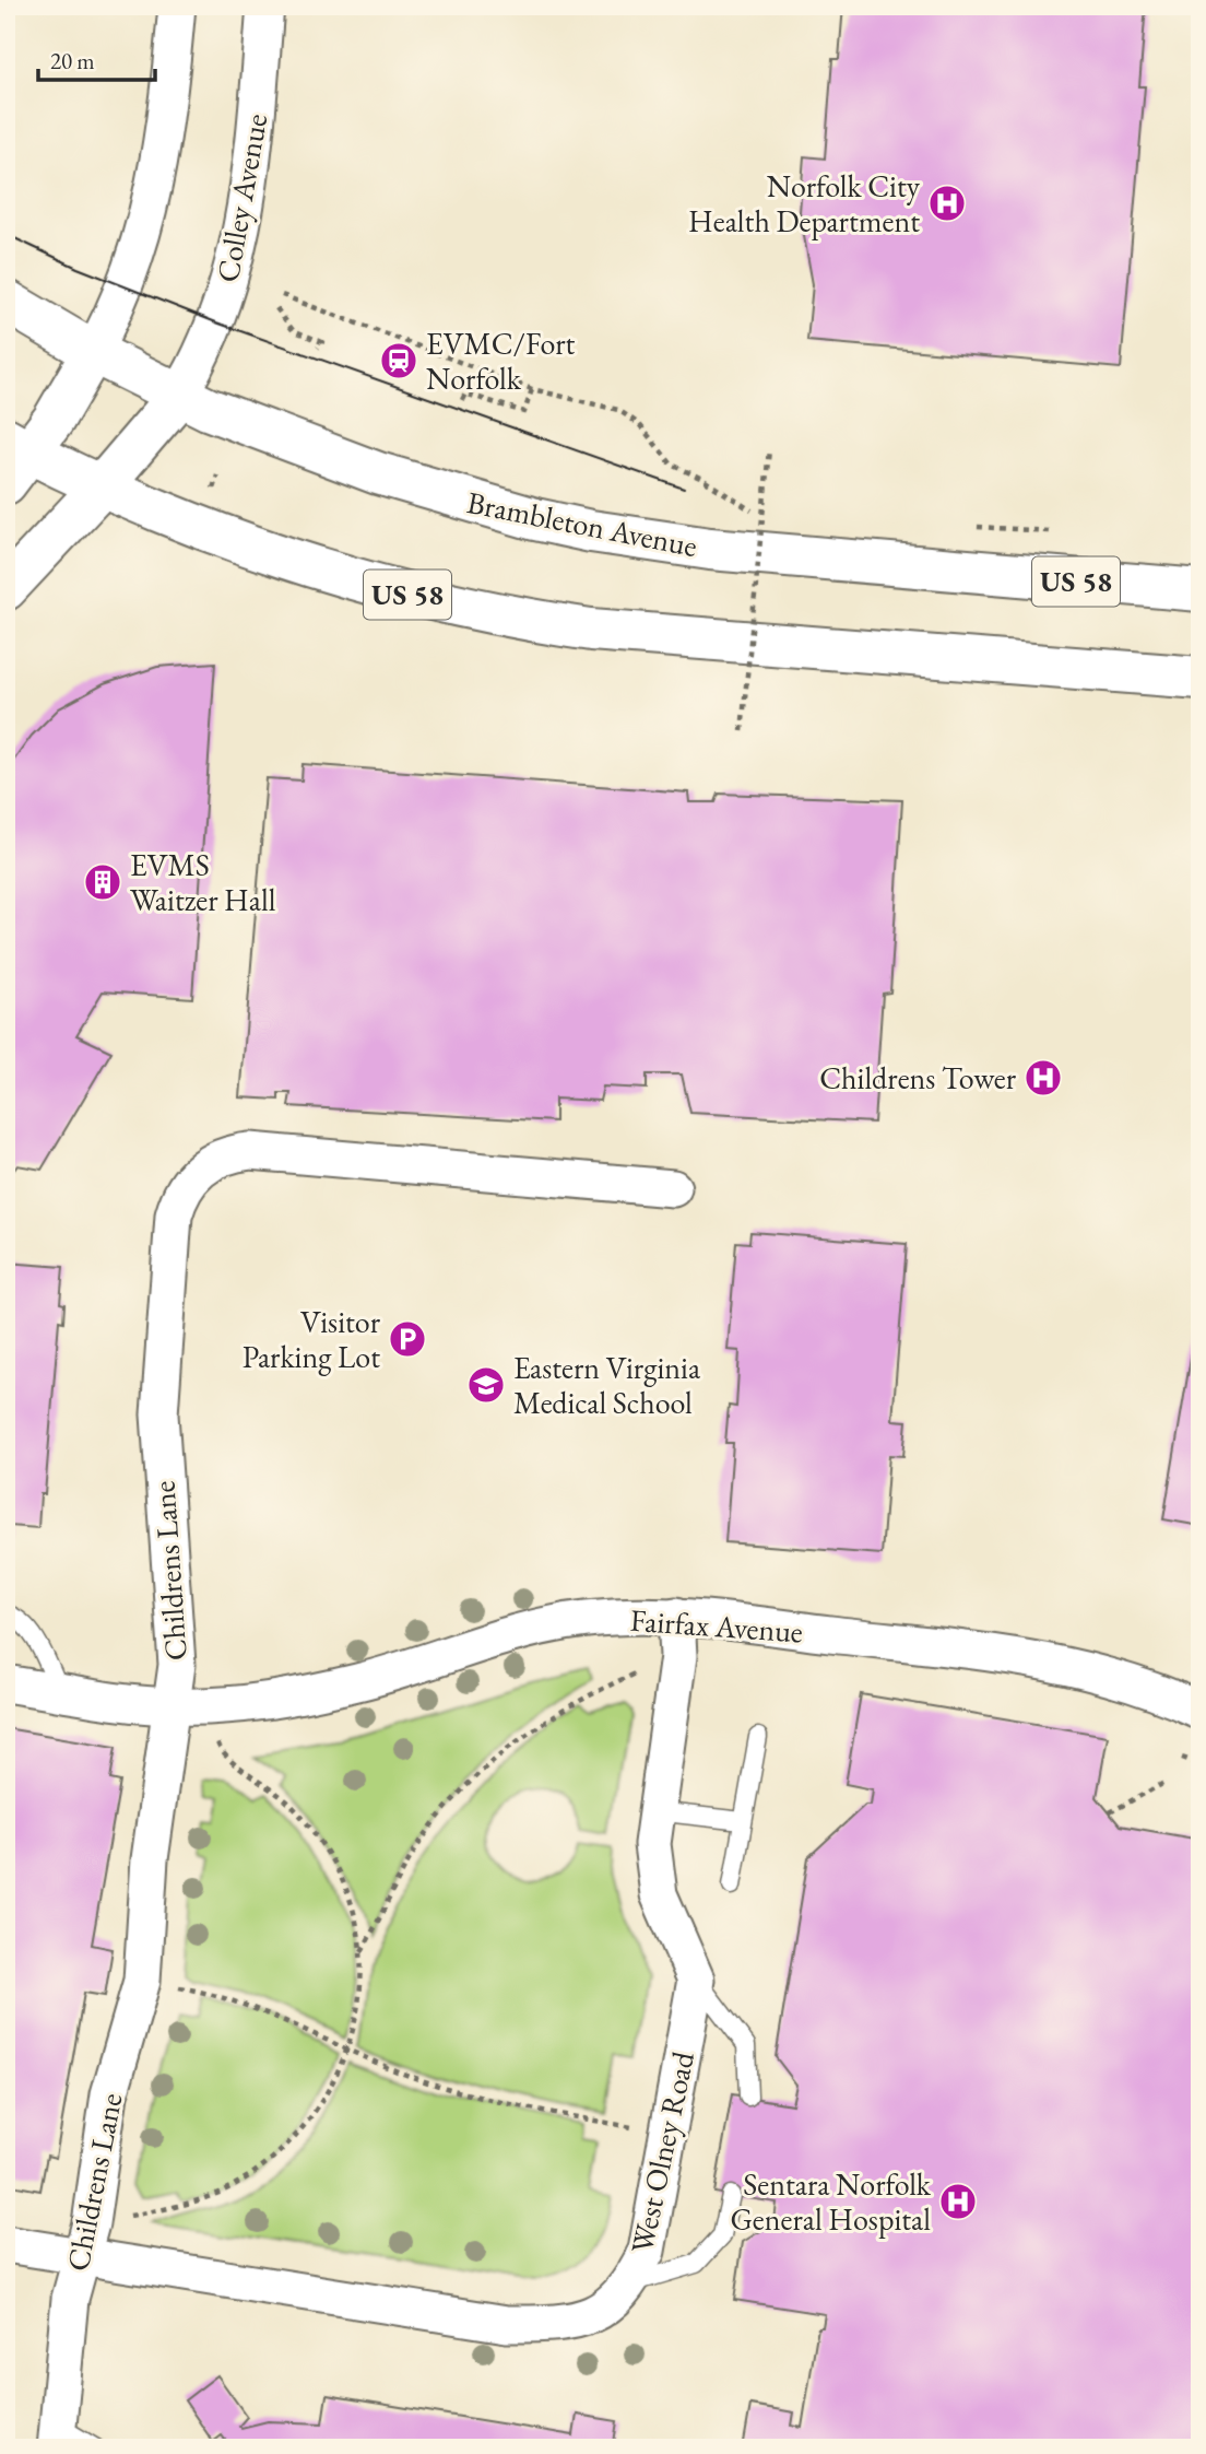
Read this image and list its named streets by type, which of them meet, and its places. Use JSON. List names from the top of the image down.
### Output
{
  "streets": {
    "main road": ["Colley Avenue", "Brambleton Avenue", "US 58"],
    "street": ["Childrens Lane", "Fairfax Avenue", "West Olney Road"]
  },
  "crossings": [
    ["Colley Avenue", "Brambleton Avenue"],
    ["Colley Avenue", "US 58"],
    ["Childrens Lane", "Fairfax Avenue"],
    ["Childrens Lane", "West Olney Road"]
  ],
  "places": {
    "hospital": ["Norfolk City Health Department", "Childrens Tower", "Sentara Norfolk General Hospital"],
    "station": ["EVMC/Fort Norfolk"],
    "building": ["EVMS Waitzer Hall"],
    "parking": ["Visitor Parking Lot"],
    "school or university": ["Eastern Virginia Medical School"]
  },
  "scale_bar": "20 m"
}
